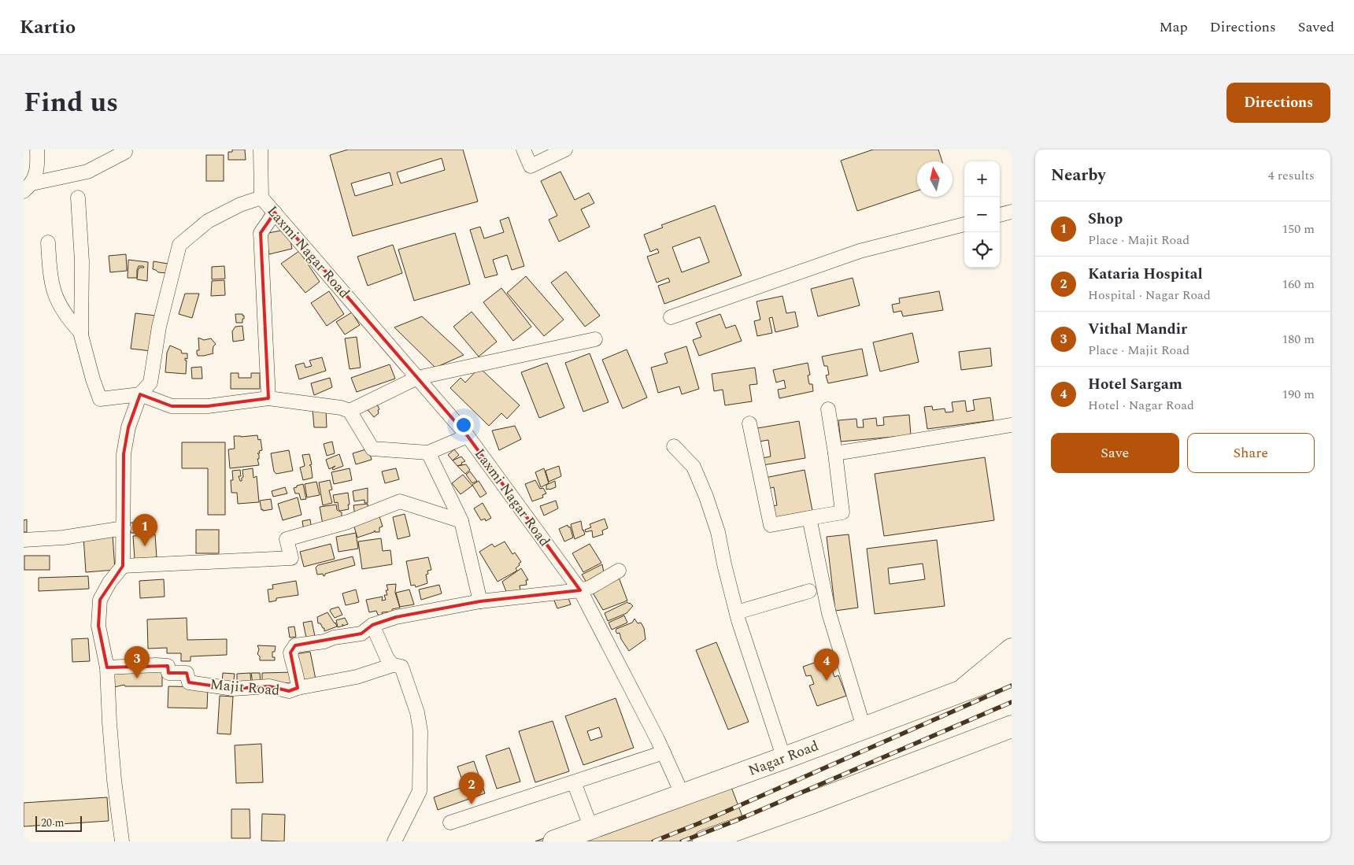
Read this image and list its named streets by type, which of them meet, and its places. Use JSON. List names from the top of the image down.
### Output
{
  "streets": {
    "main road": ["Nagar Road"],
    "street": ["Laxmi Nagar Road", "Majit Road"]
  },
  "crossings": [
    ["Laxmi Nagar Road", "Nagar Road"]
  ],
  "scale_bar": "20 m",
  "north": "top",
  "page": {
    "header": "Kartio",
    "nav": ["Map", "Directions", "Saved"],
    "title": "Find us",
    "buttons": [
      "Directions",
      ["Save", "Share"]
    ],
    "heading": ["Nearby", "4 results"],
    "map_buttons": ["+", "−"],
    "list": [
      {
        "mark": "1",
        "name": "Shop",
        "note": "Place · Majit Road",
        "value": "150 m"
      },
      {
        "mark": "2",
        "name": "Kataria Hospital",
        "note": "Hospital · Nagar Road",
        "value": "160 m"
      },
      {
        "mark": "3",
        "name": "Vithal Mandir",
        "note": "Place · Majit Road",
        "value": "180 m"
      },
      {
        "mark": "4",
        "name": "Hotel Sargam",
        "note": "Hotel · Nagar Road",
        "value": "190 m"
      }
    ],
    "pins": [
      "1",
      "3",
      "4",
      "2"
    ],
    "scale": "20 m"
  }
}
